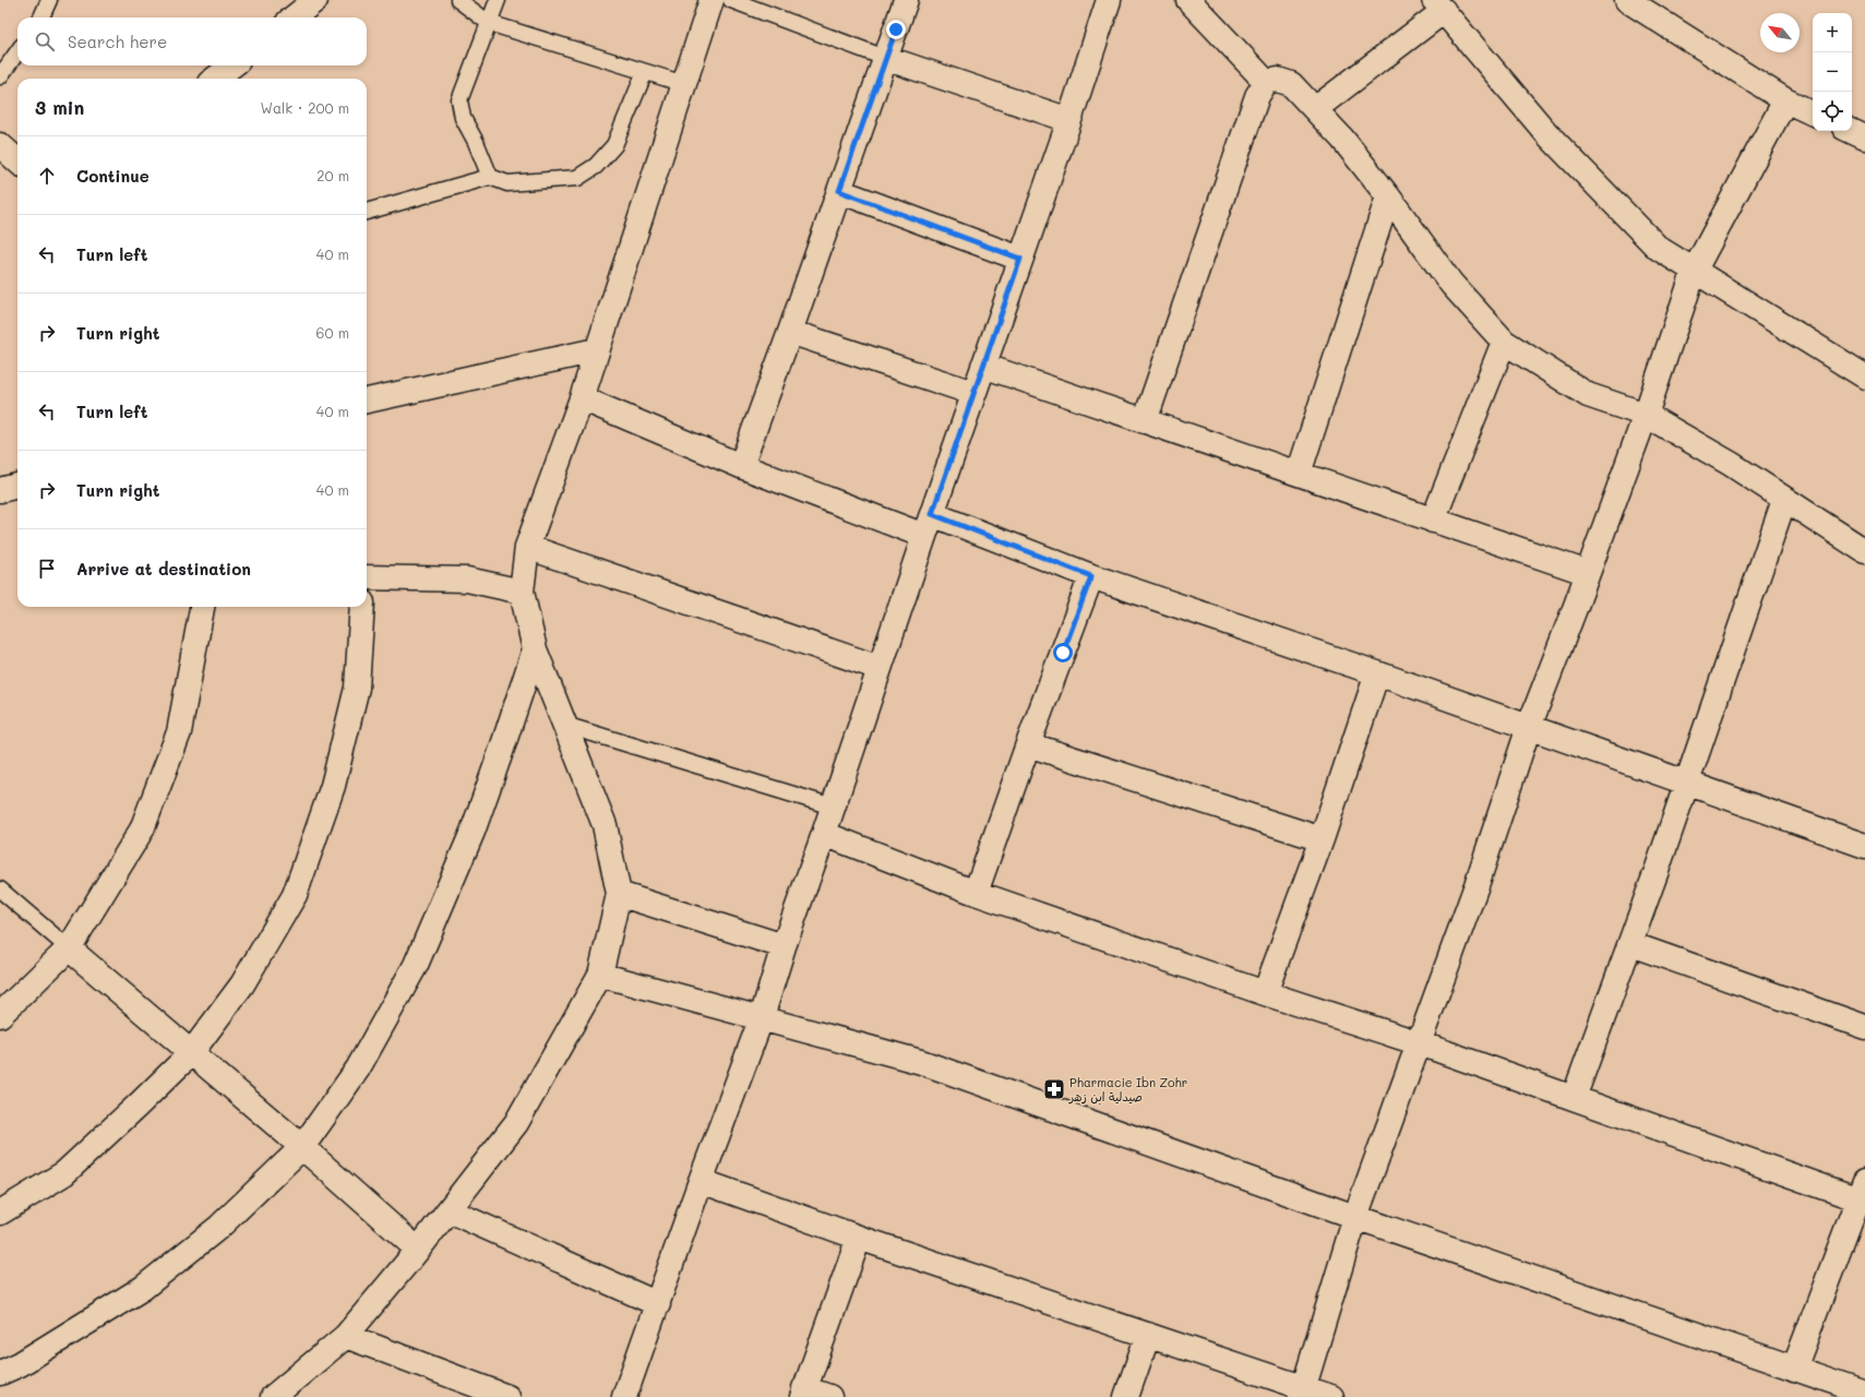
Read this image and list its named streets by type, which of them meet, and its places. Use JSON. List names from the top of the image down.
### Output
{
  "places": {
    "pharmacy": ["Pharmacie Ibn Zohr صيدلية ابن زهر"]
  },
  "north": "top left",
  "page": {
    "map_buttons": ["+", "−"],
    "search": "Search here",
    "heading": ["3 min", "Walk · 200 m"],
    "list": [
      ["Continue", "20 m"],
      ["Turn left", "40 m"],
      ["Turn right", "60 m"],
      ["Turn left", "40 m"],
      ["Turn right", "40 m"],
      "Arrive at destination"
    ]
  }
}
